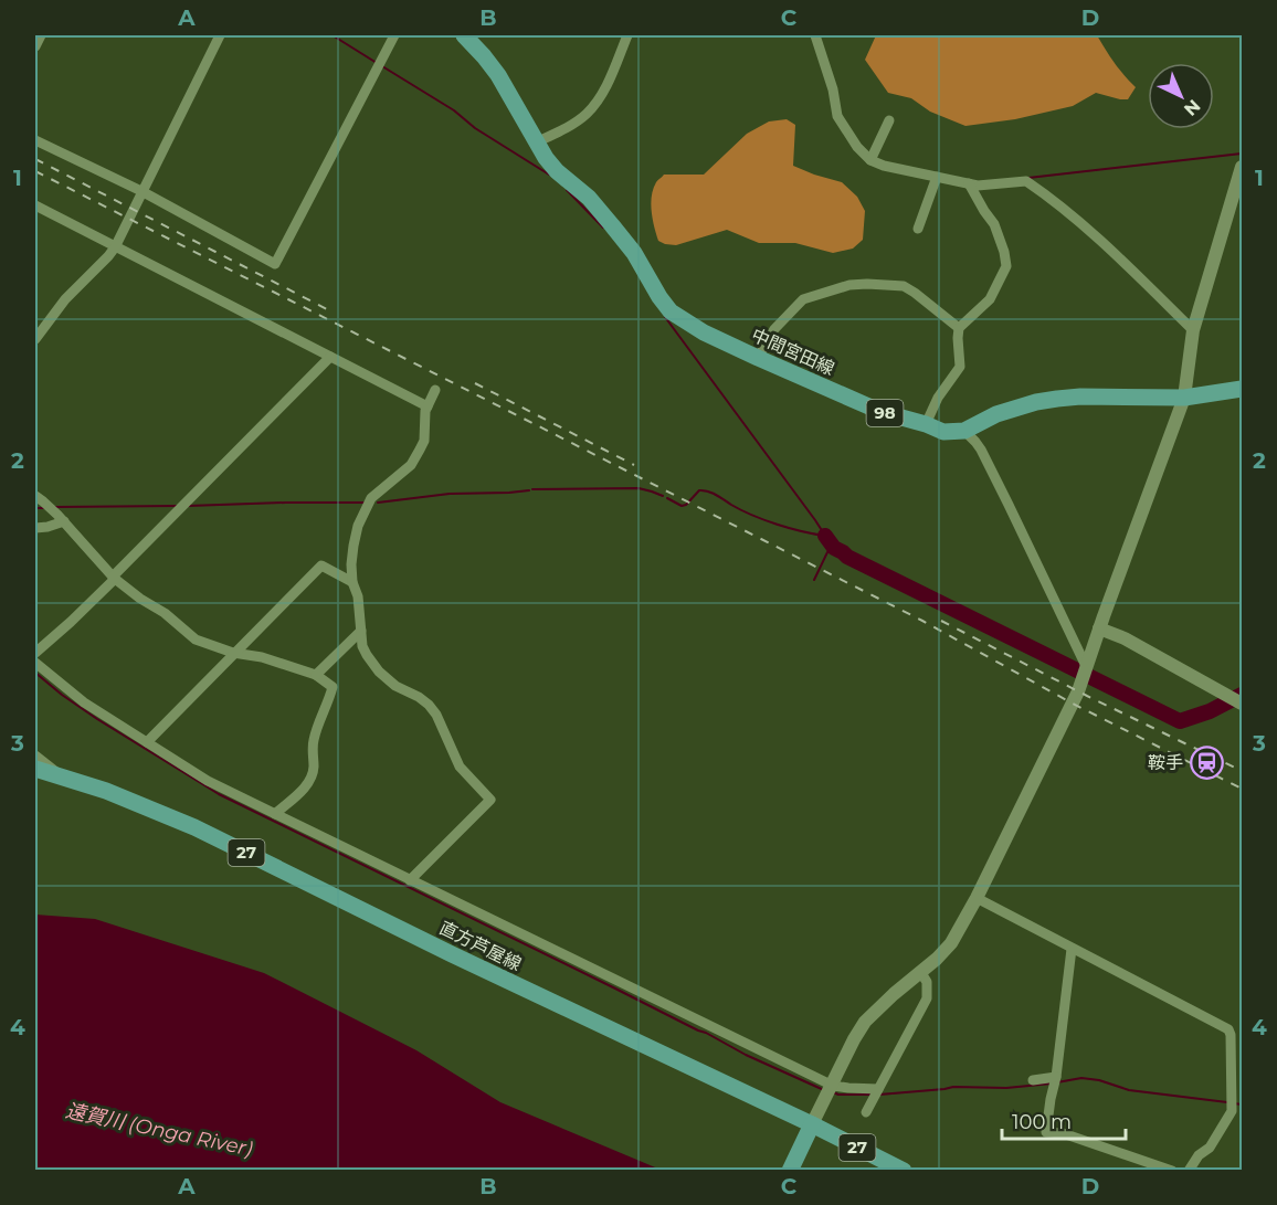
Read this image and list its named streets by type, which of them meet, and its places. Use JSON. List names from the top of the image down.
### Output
{
  "streets": {
    "main road": [
      "中間宮田線",
      "98",
      "27",
      "直方芦屋線"
    ]
  },
  "water": ["遠賀川 (Onga River)"],
  "places": {
    "station": ["鞍手"]
  },
  "scale_bar": "100 m",
  "north": "bottom right",
  "grid": {
    "columns": [
      "A",
      "B",
      "C",
      "D"
    ],
    "rows": [
      "1",
      "2",
      "3",
      "4"
    ]
  }
}
